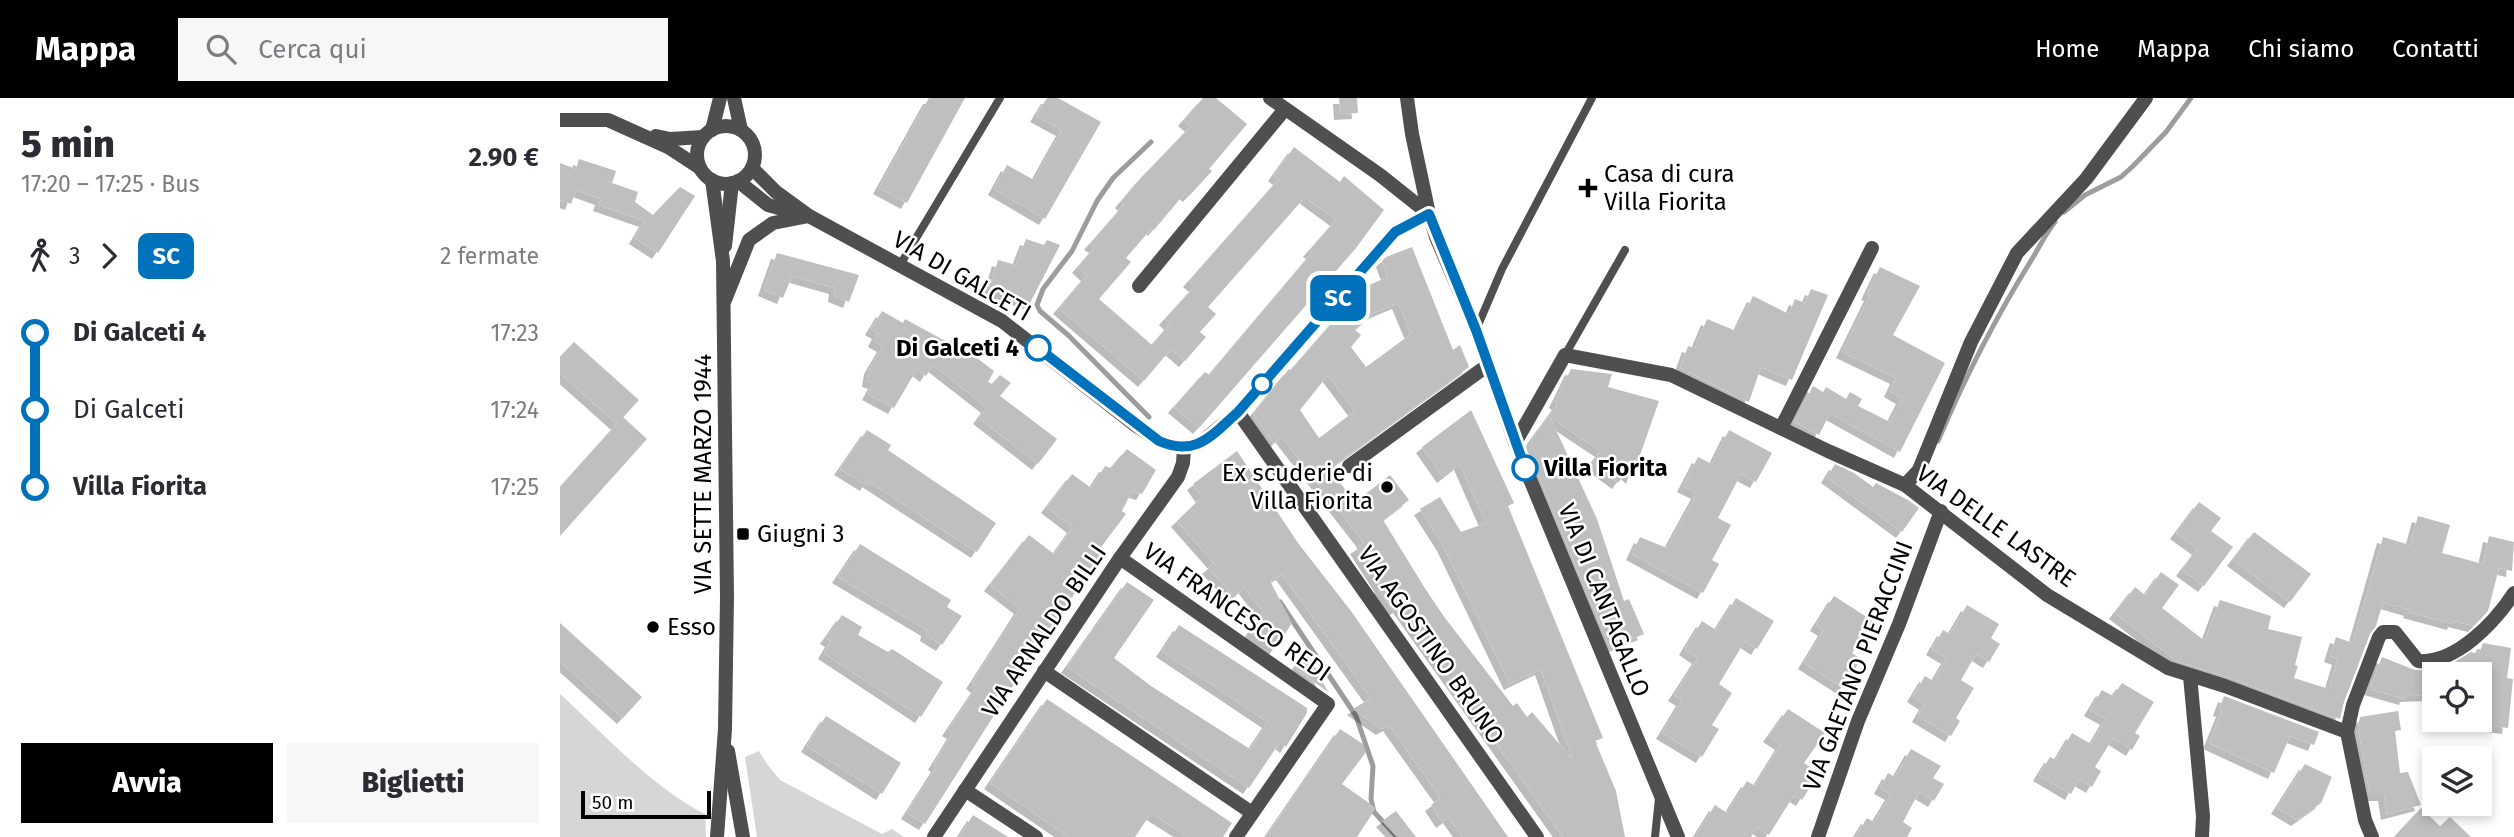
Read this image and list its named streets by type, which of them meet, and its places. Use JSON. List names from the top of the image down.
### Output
{
  "streets": {
    "street": [
      "VIA DI GALCETI",
      "VIA SETTE MARZO 1944",
      "VIA DELLE LASTRE",
      "VIA DI CANTAGALLO",
      "VIA FRANCESCO REDI",
      "VIA ARNALDO BILLI",
      "VIA AGOSTINO BRUNO",
      "VIA GAETANO PIERACCINI"
    ]
  },
  "crossings": [
    ["VIA DI GALCETI", "VIA SETTE MARZO 1944"],
    ["VIA DI GALCETI", "VIA ARNALDO BILLI"],
    ["VIA DELLE LASTRE", "VIA GAETANO PIERACCINI"],
    ["VIA FRANCESCO REDI", "VIA ARNALDO BILLI"]
  ],
  "places": {
    "health": ["Casa di cura Villa Fiorita"],
    "other": [
      "Di Galceti 4",
      "Villa Fiorita",
      "Ex scuderie di Villa Fiorita",
      "Esso"
    ],
    "transit": ["Giugni 3"]
  },
  "lines": ["bus line SC"],
  "scale_bar": "50 m",
  "page": {
    "header": "Mappa",
    "search": "Cerca qui",
    "nav": [
      "Home",
      "Mappa",
      "Chi siamo",
      "Contatti"
    ],
    "heading": ["5 min", "17:20 – 17:25 · Bus", "2.90 €"],
    "on_map": "SC",
    "legs": ["3", "SC", "2 fermate"],
    "list": [
      {
        "name": "Di Galceti 4",
        "value": "17:23"
      },
      {
        "name": "Di Galceti",
        "value": "17:24"
      },
      {
        "name": "Villa Fiorita",
        "value": "17:25"
      }
    ],
    "buttons": ["Avvia", "Biglietti"],
    "scale": "50 m"
  }
}
